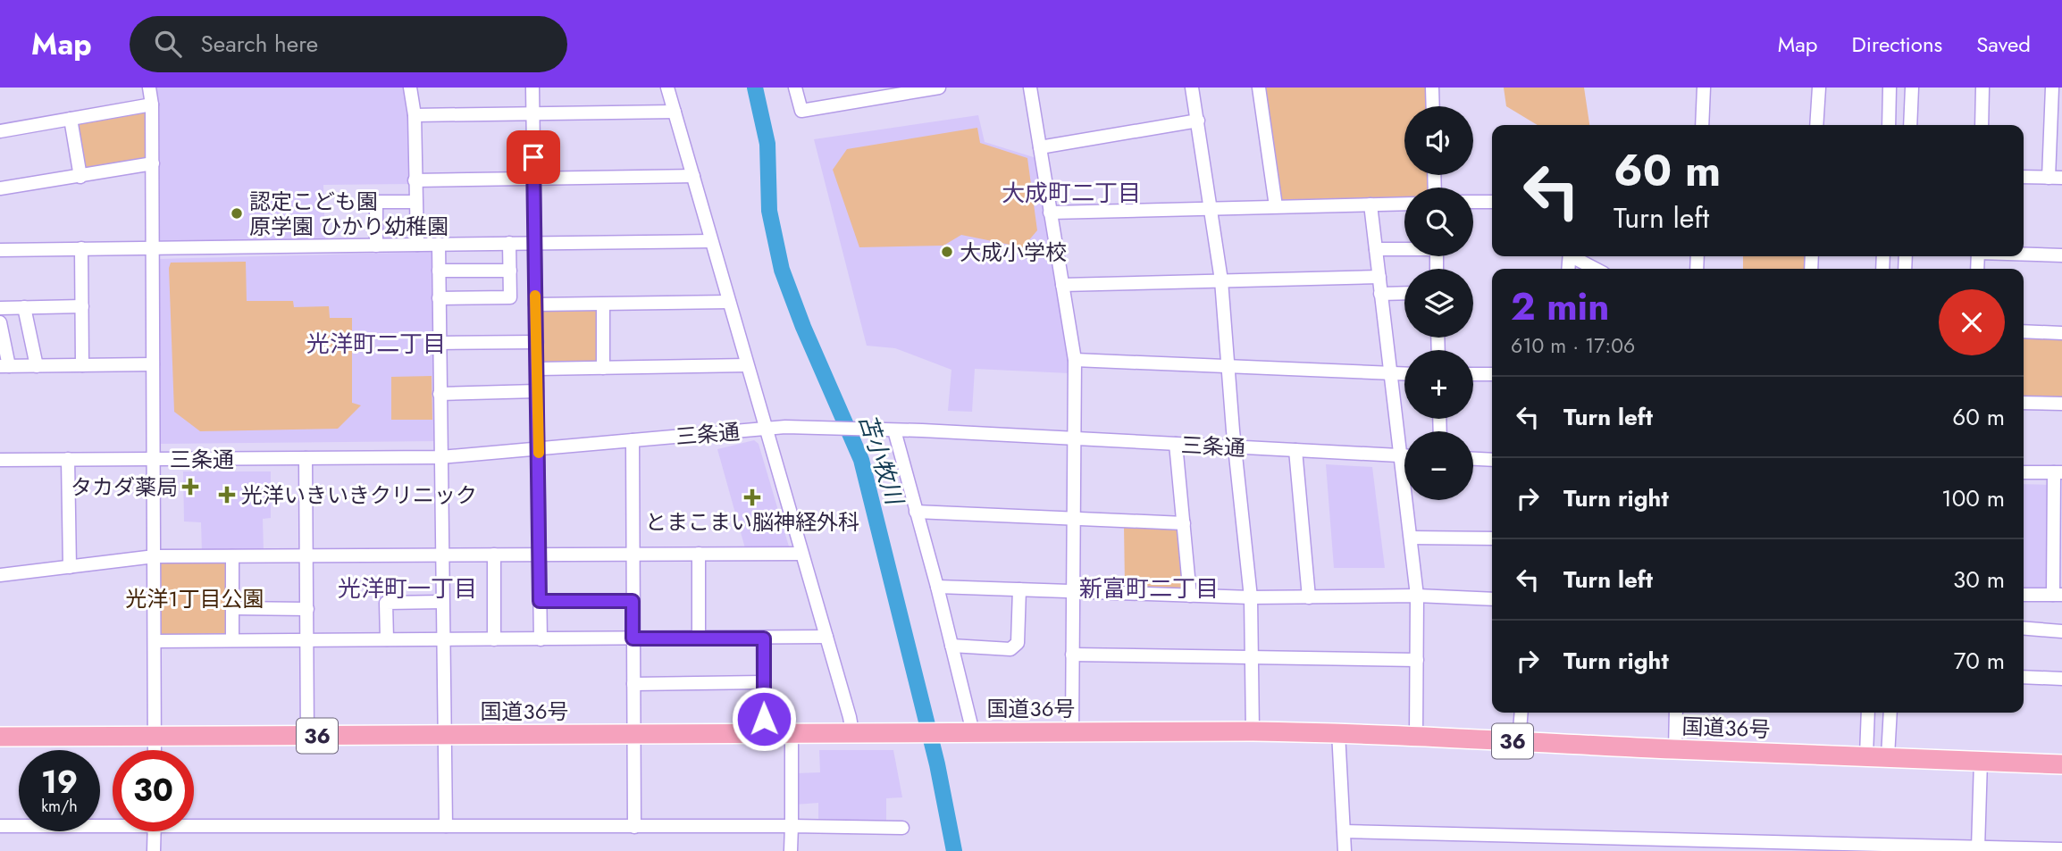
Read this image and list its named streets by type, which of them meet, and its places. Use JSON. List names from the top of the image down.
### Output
{
  "streets": {
    "highway": ["国道36号", "36"],
    "street": ["三条通"]
  },
  "districts": [
    "大成町二丁目",
    "光洋町二丁目",
    "光洋町一丁目",
    "新富町二丁目"
  ],
  "water": ["苫小牧川"],
  "parks": ["光洋1丁目公園"],
  "places": {
    "other": ["認定こども園 原学園 ひかり幼稚園", "大成小学校"],
    "health": ["タカダ薬局", "光洋いきいきクリニック", "とまこまい脳神経外科"]
  },
  "page": {
    "header": "Map",
    "search": "Search here",
    "nav": ["Map", "Directions", "Saved"],
    "map_buttons": ["+", "−"],
    "turn": ["60 m", "Turn left"],
    "heading": ["2 min", "610 m · 17:06"],
    "list": [
      {
        "name": "Turn left",
        "value": "60 m"
      },
      {
        "name": "Turn right",
        "value": "100 m"
      },
      {
        "name": "Turn left",
        "value": "30 m"
      },
      {
        "name": "Turn right",
        "value": "70 m"
      }
    ],
    "speed": "19 km/h",
    "limit": "30"
  }
}
